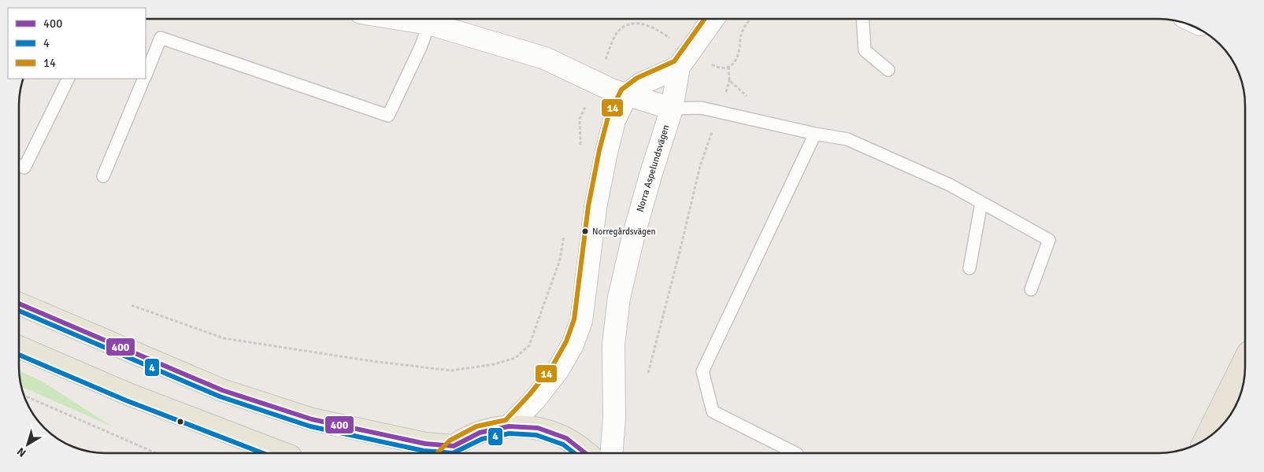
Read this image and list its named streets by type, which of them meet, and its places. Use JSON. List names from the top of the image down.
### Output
{
  "streets": {
    "street": ["Norra Aspelundsvägen"]
  },
  "places": ["Norregårdsvägen"],
  "lines": ["transit line 14", "transit line 400", "transit line 4"],
  "legend": ["400", "4", "14"],
  "north": "bottom left"
}
